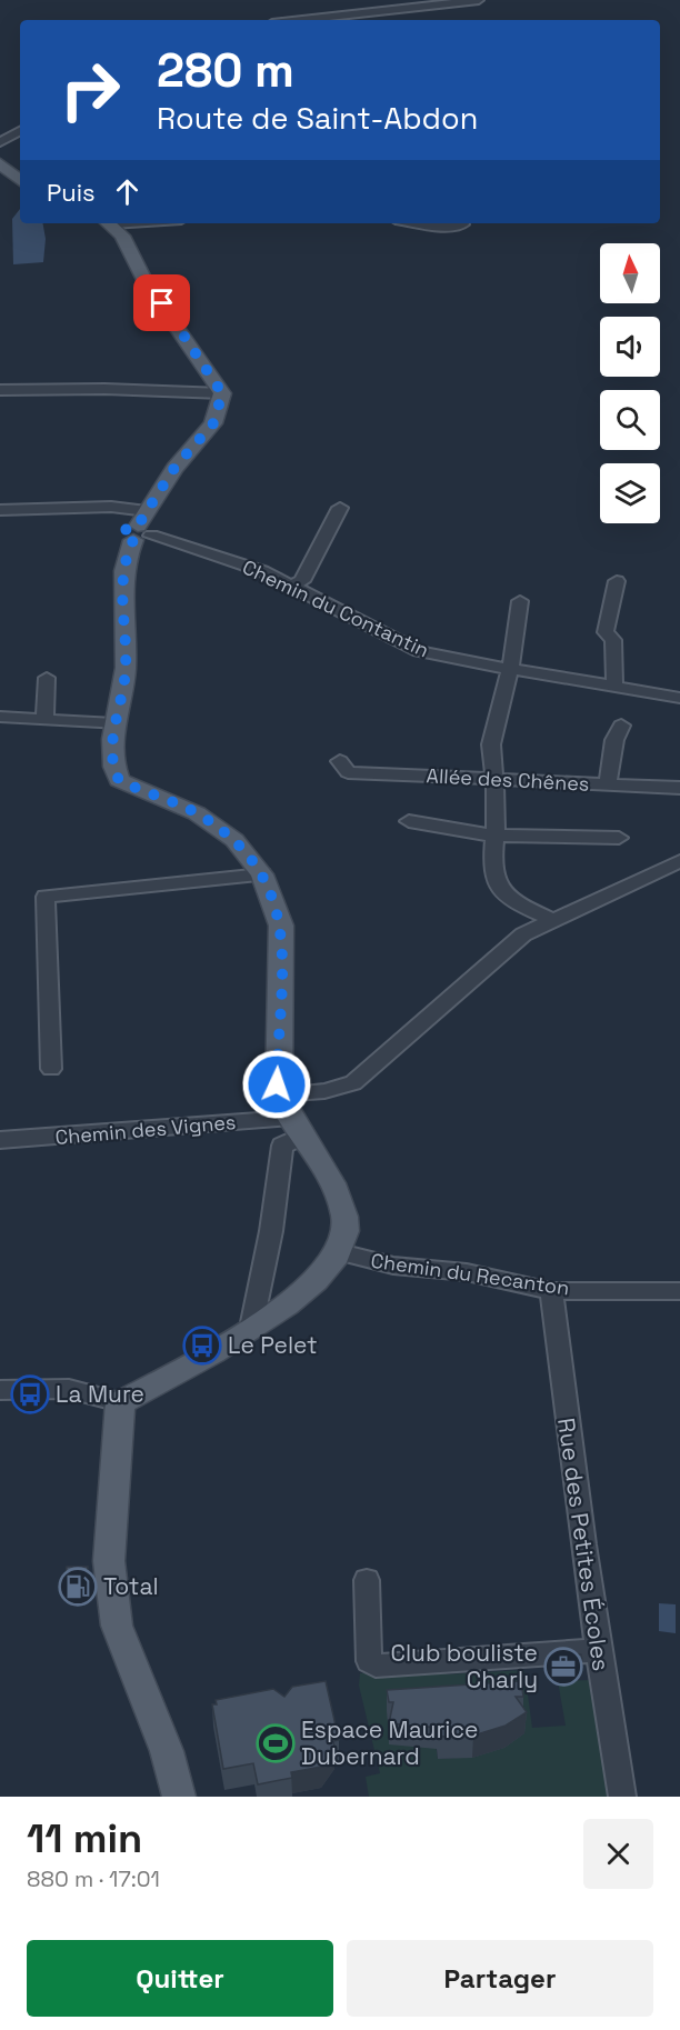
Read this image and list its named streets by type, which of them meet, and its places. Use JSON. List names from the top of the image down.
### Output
{
  "streets": {
    "street": [
      "Chemin du Contantin",
      "Allée des Chênes",
      "Chemin des Vignes",
      "Chemin du Recanton",
      "Rue des Petites Écoles"
    ]
  },
  "crossings": [
    ["Chemin du Recanton", "Rue des Petites Écoles"]
  ],
  "places": {
    "bus stop": ["Le Pelet", "La Mure"],
    "fuel station": ["Total"],
    "office": ["Club bouliste Charly"],
    "sports": ["Espace Maurice Dubernard"]
  },
  "north": "top",
  "page": {
    "turn": ["280 m", "Route de Saint-Abdon"],
    "then": "Puis",
    "heading": ["11 min", "880 m · 17:01"],
    "buttons": ["Quitter", "Partager"]
  }
}
